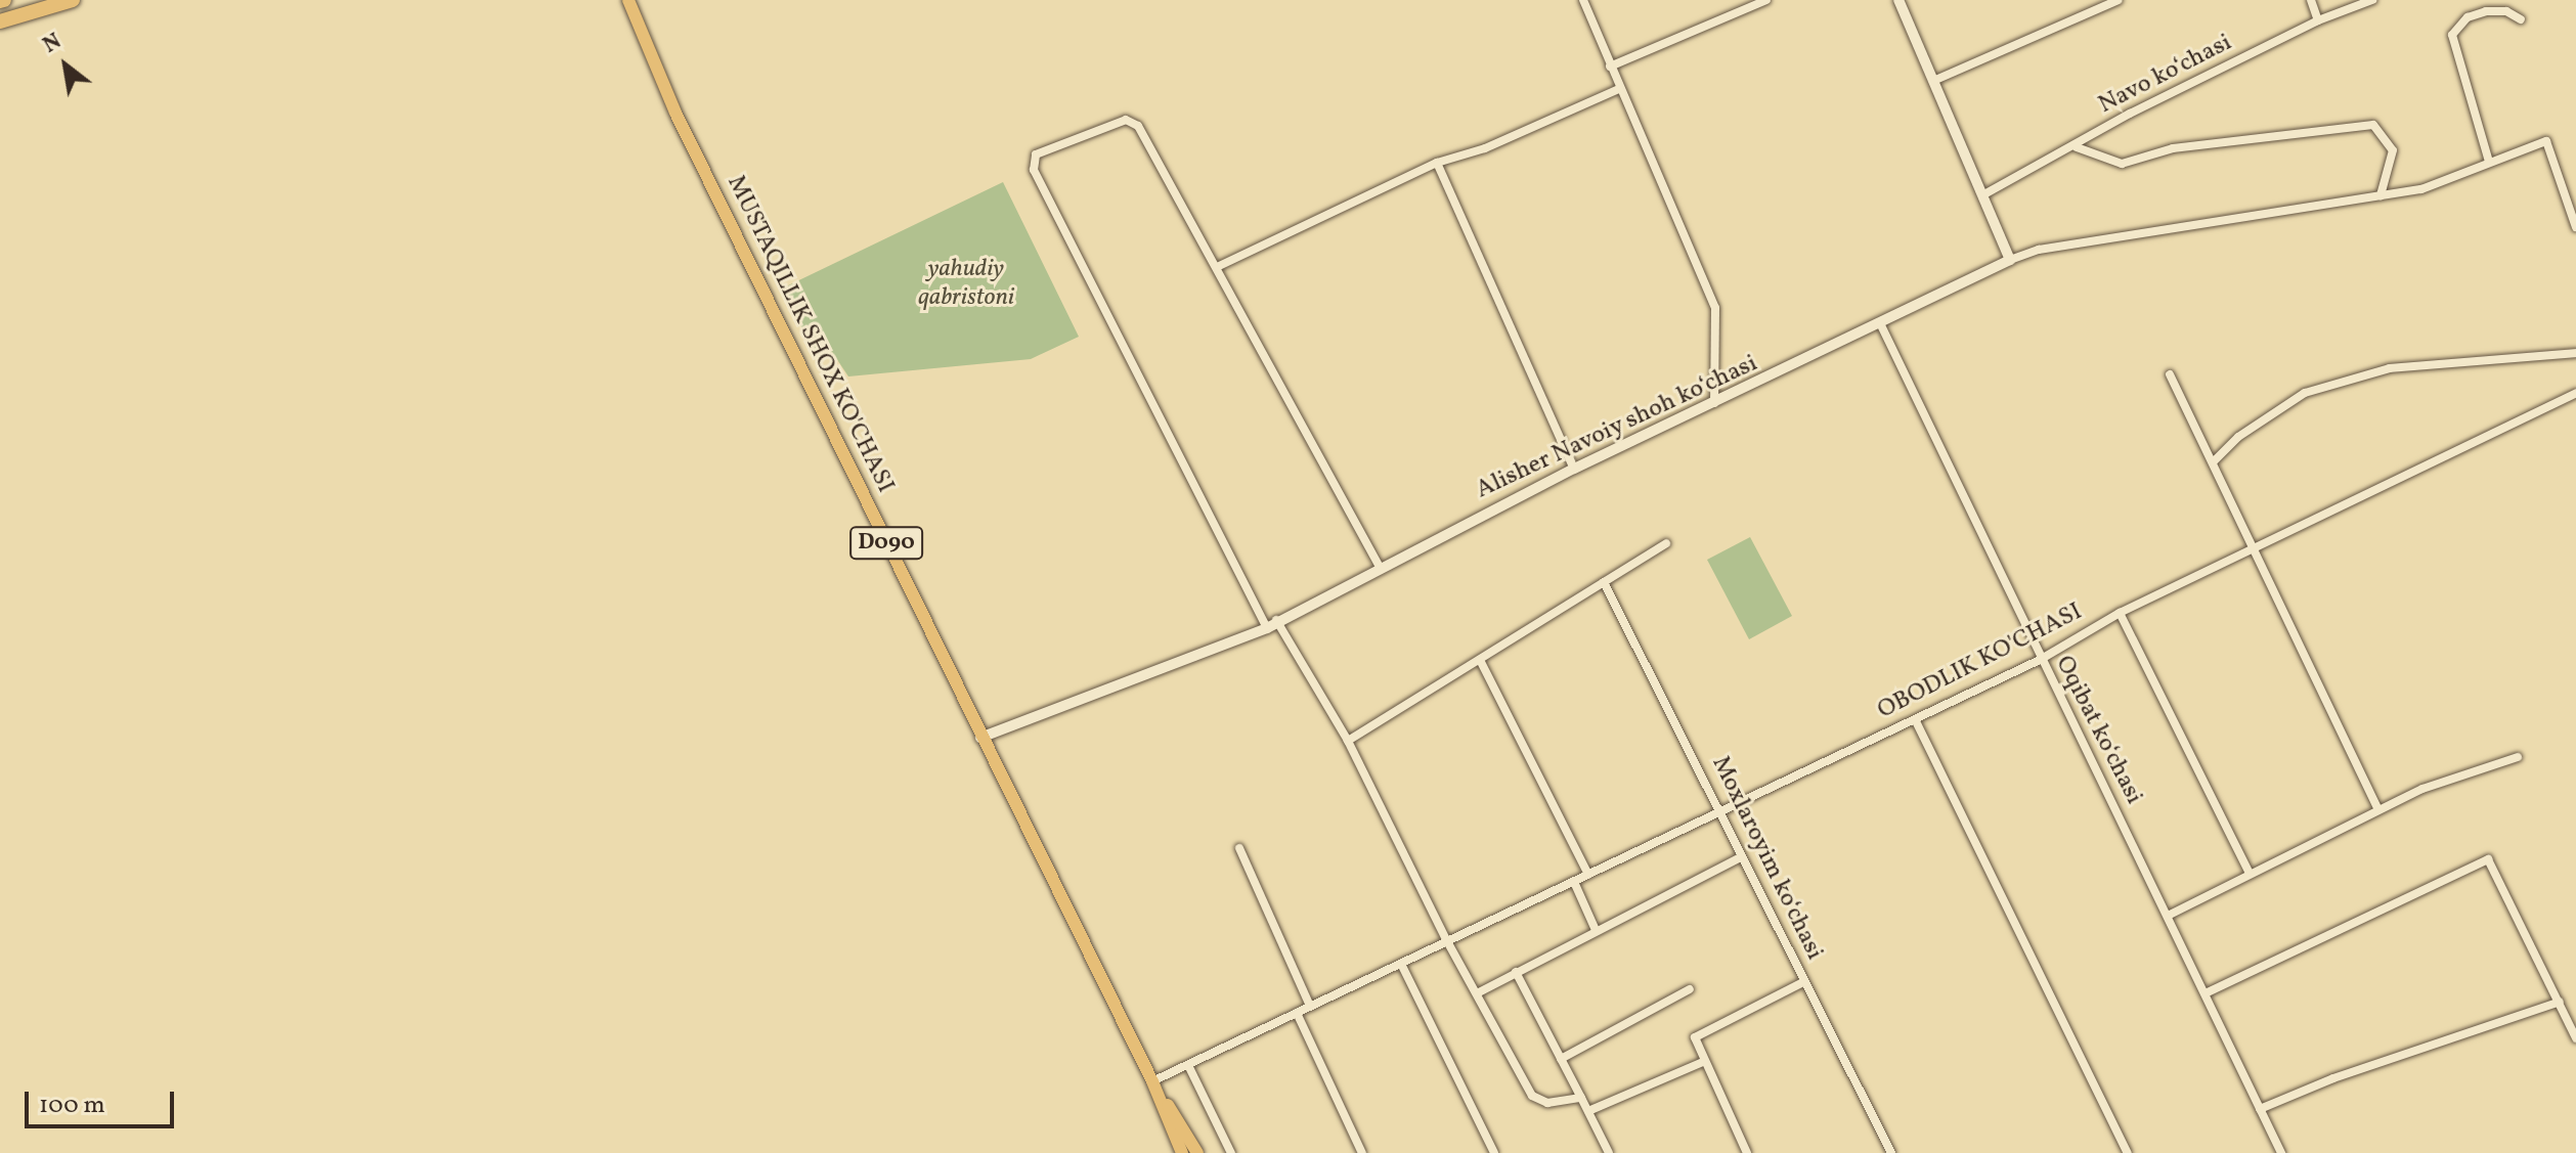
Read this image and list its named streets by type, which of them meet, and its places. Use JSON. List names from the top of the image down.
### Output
{
  "streets": {
    "main road": ["MUSTAQILLIK SHOX KO'CHASI", "D090"],
    "street": [
      "Navo koʻchasi",
      "Alisher Navoiy shoh koʻchasi",
      "OBODLIK KO'CHASI",
      "Oqibat koʻchasi",
      "Moxlaroyim koʻchasi"
    ]
  },
  "crossings": [
    ["MUSTAQILLIK SHOX KO'CHASI", "Alisher Navoiy shoh koʻchasi"],
    ["MUSTAQILLIK SHOX KO'CHASI", "OBODLIK KO'CHASI"],
    ["Alisher Navoiy shoh koʻchasi", "Oqibat koʻchasi"],
    ["OBODLIK KO'CHASI", "Oqibat koʻchasi"],
    ["OBODLIK KO'CHASI", "Moxlaroyim koʻchasi"]
  ],
  "parks": ["yahudiy qabristoni"],
  "scale_bar": "100 m",
  "north": "top left"
}
